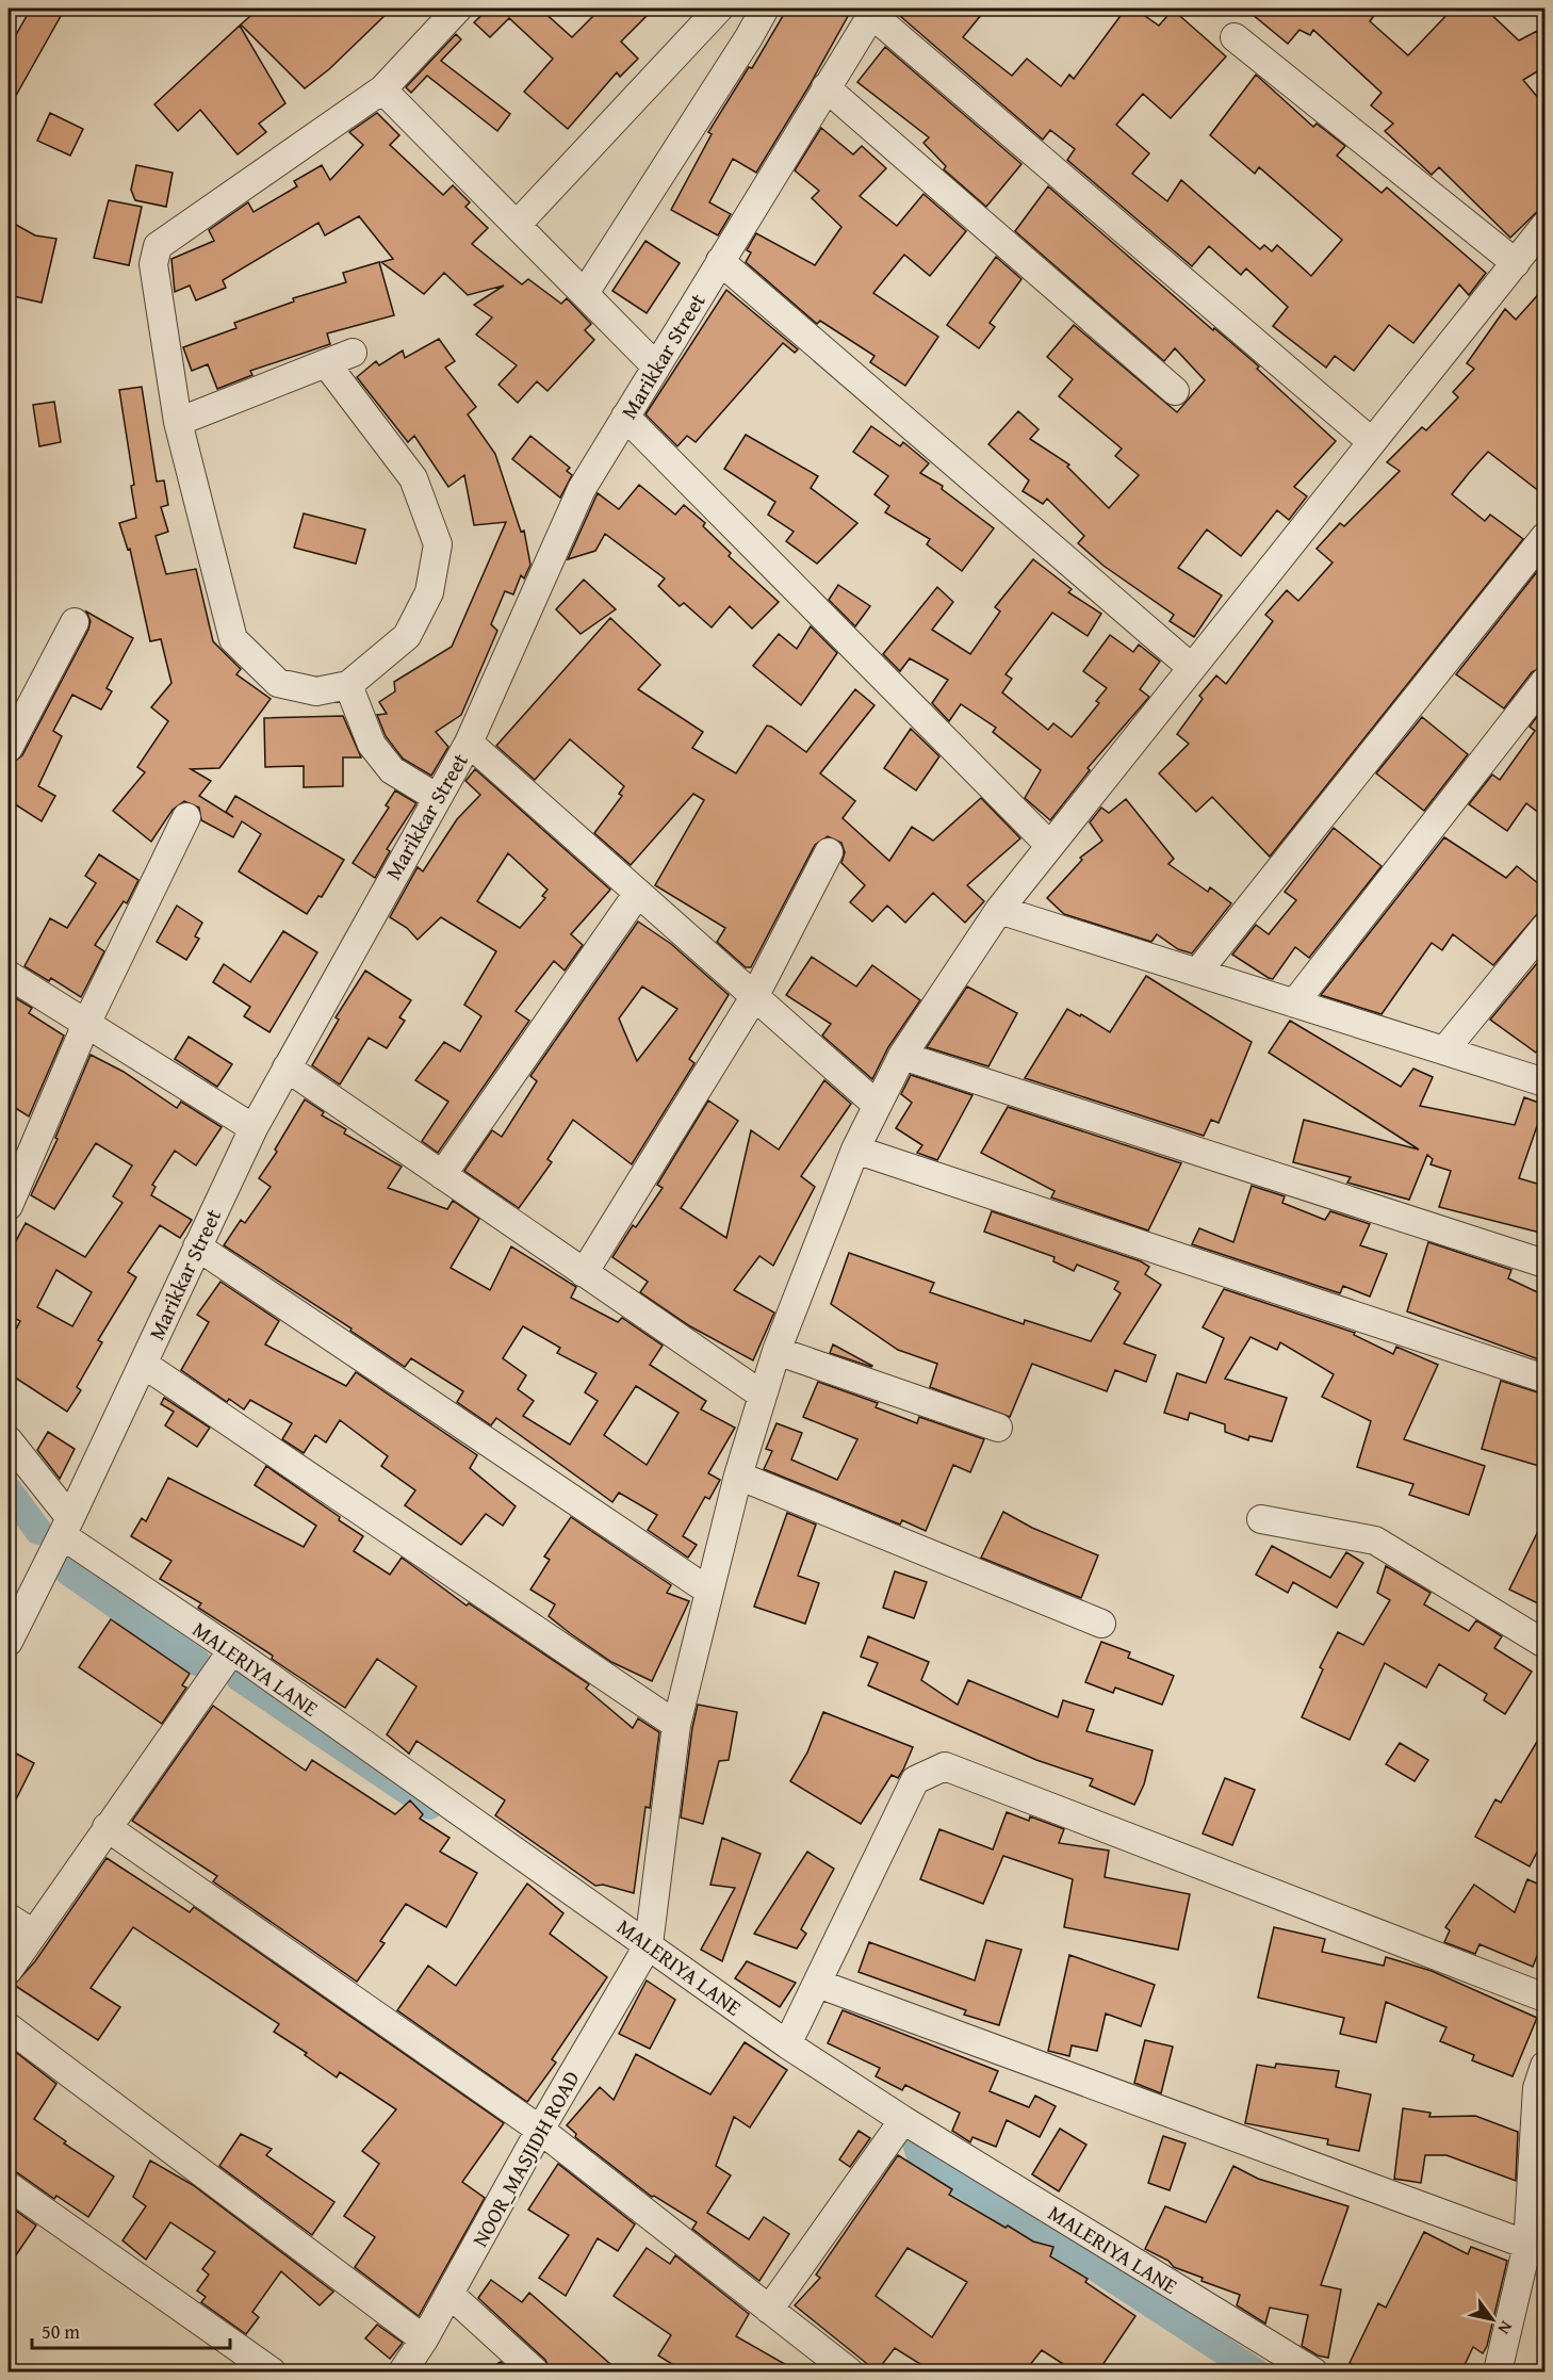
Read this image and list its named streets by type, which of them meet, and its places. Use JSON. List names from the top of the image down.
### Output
{
  "streets": {
    "street": ["Marikkar Street", "MALERIYA LANE", "NOOR_MASJIDH ROAD"]
  },
  "crossings": [
    ["Marikkar Street", "MALERIYA LANE"],
    ["MALERIYA LANE", "NOOR_MASJIDH ROAD"]
  ],
  "scale_bar": "50 m",
  "north": "bottom right"
}
